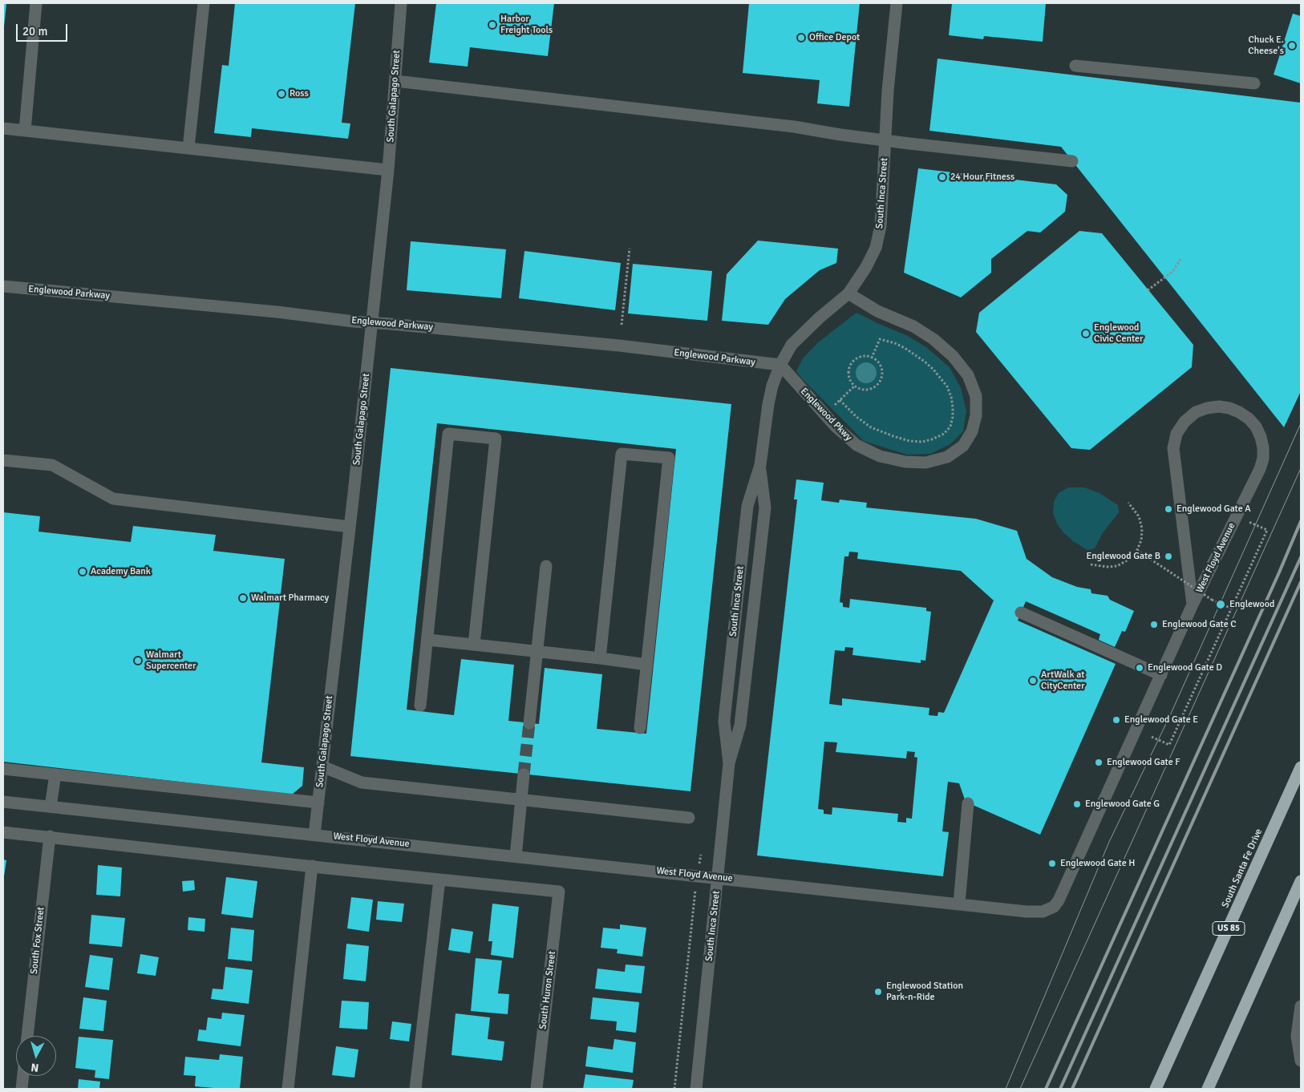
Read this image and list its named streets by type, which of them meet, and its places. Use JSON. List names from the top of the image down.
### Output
{
  "streets": {
    "highway": ["South Santa Fe Drive", "US 85"],
    "street": [
      "South Galapago Street",
      "South Inca Street",
      "Englewood Parkway",
      "Englewood Pkwy",
      "West Floyd Avenue",
      "South Fox Street",
      "South Huron Street"
    ]
  },
  "crossings": [
    ["South Galapago Street", "Englewood Parkway"],
    ["South Galapago Street", "West Floyd Avenue"],
    ["South Inca Street", "Englewood Parkway"],
    ["South Inca Street", "Englewood Pkwy"],
    ["South Inca Street", "West Floyd Avenue"],
    ["Englewood Parkway", "Englewood Pkwy"]
  ],
  "places": [
    "Harbor Freight Tools",
    "Office Depot",
    "Chuck E. Cheese's",
    "Ross",
    "24 Hour Fitness",
    "Englewood Civic Center",
    "Englewood Gate A",
    "Englewood Gate B",
    "Academy Bank",
    "Walmart Pharmacy",
    "Englewood",
    "Englewood Gate C",
    "Walmart Supercenter",
    "Englewood Gate D",
    "ArtWalk at CityCenter",
    "Englewood Gate E",
    "Englewood Gate F",
    "Englewood Gate G",
    "Englewood Gate H",
    "Englewood Station Park-n-Ride"
  ],
  "scale_bar": "20 m",
  "north": "bottom"
}
